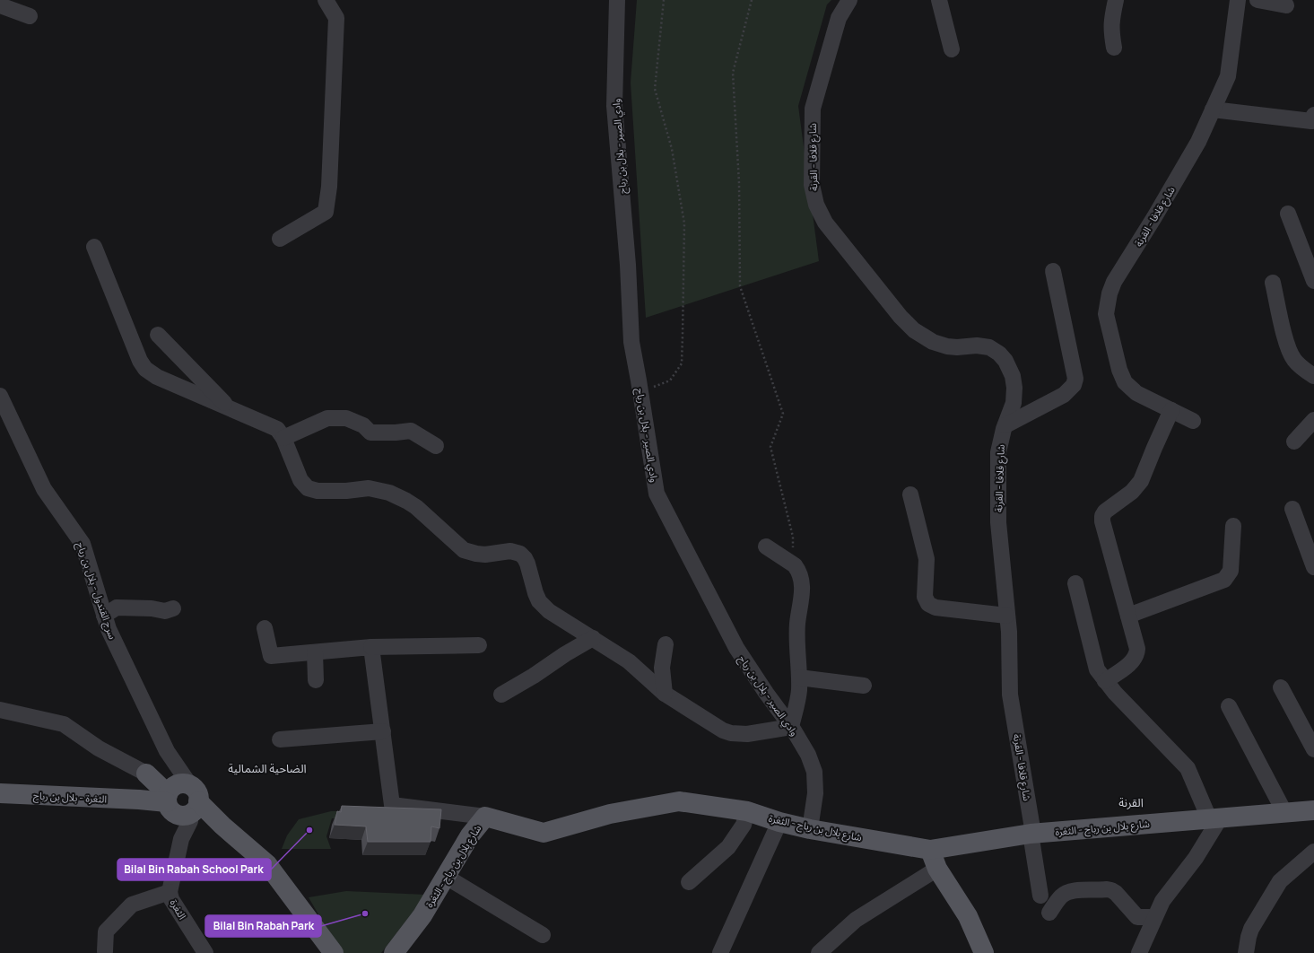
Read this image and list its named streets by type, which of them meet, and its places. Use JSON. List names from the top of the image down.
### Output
{
  "streets": {
    "main road": ["الثغرة - بلال بن رباح", "شارع بلال بن رباح - الثغرة"],
    "street": [
      "وادي الصير - بلال بن رباح",
      "شارع قلافا - القرنة",
      "سرج القندول - بلال بن رباح",
      "الثغرة"
    ]
  },
  "crossings": [
    ["وادي الصير - بلال بن رباح", "شارع بلال بن رباح - الثغرة"],
    ["شارع قلافا - القرنة", "شارع بلال بن رباح - الثغرة"],
    ["سرج القندول - بلال بن رباح", "الثغرة - بلال بن رباح"],
    ["سرج القندول - بلال بن رباح", "الثغرة"],
    ["الثغرة - بلال بن رباح", "الثغرة"]
  ],
  "districts": ["الضاحية الشمالية", "القرنة"],
  "places": ["Bilal Bin Rabah School Park", "Bilal Bin Rabah Park"]
}
